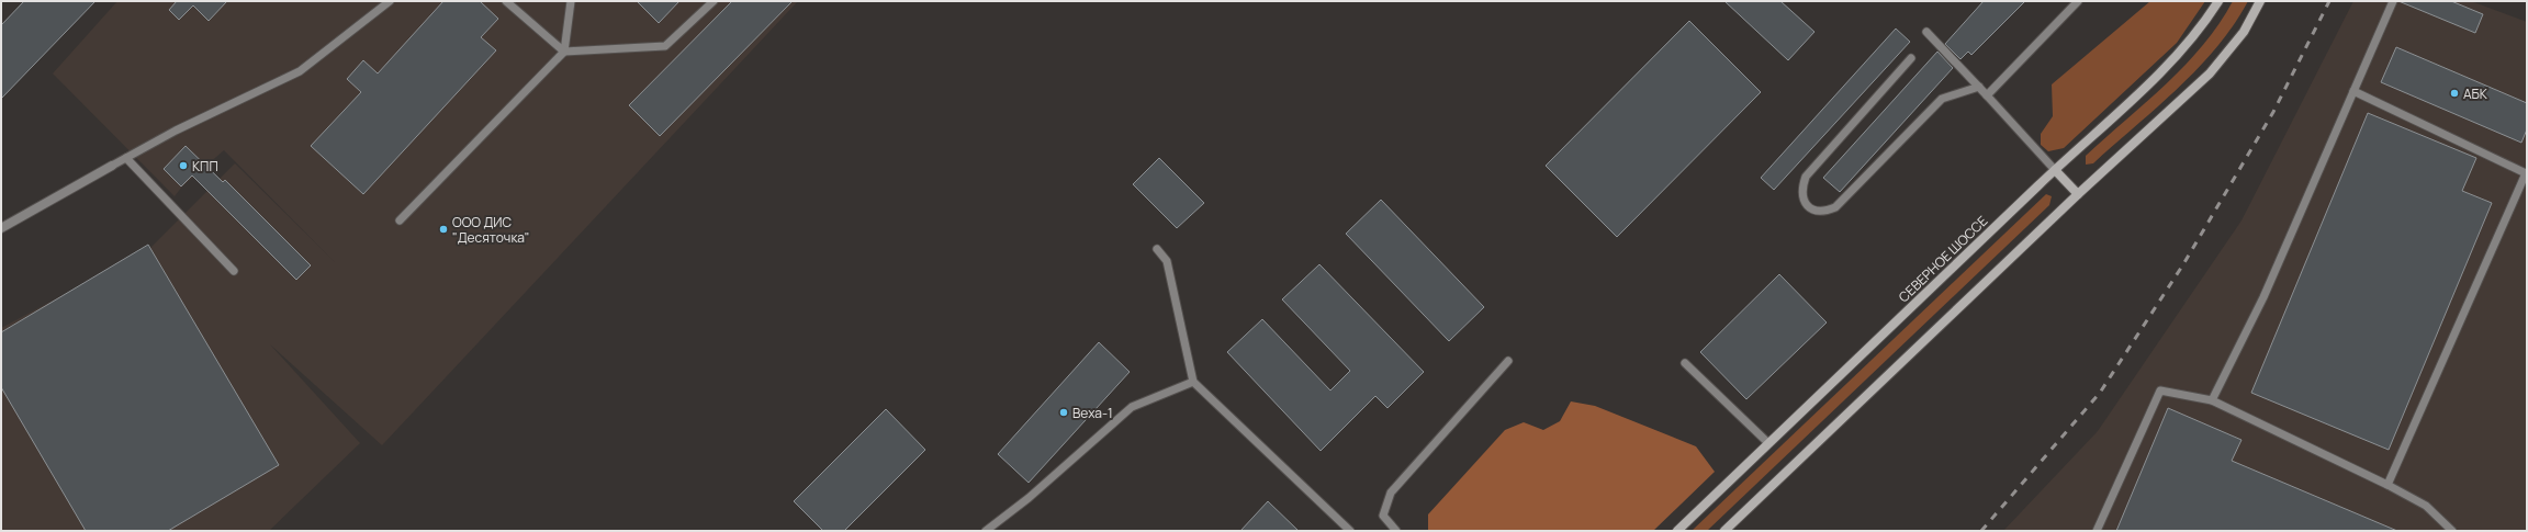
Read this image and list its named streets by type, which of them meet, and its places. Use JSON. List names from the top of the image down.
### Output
{
  "streets": {
    "main road": ["СЕВЕРНОЕ ШОССЕ"]
  },
  "places": [
    "АБК",
    "КПП",
    "ООО ДИС \"Десяточка\"",
    "Веха-1"
  ]
}
